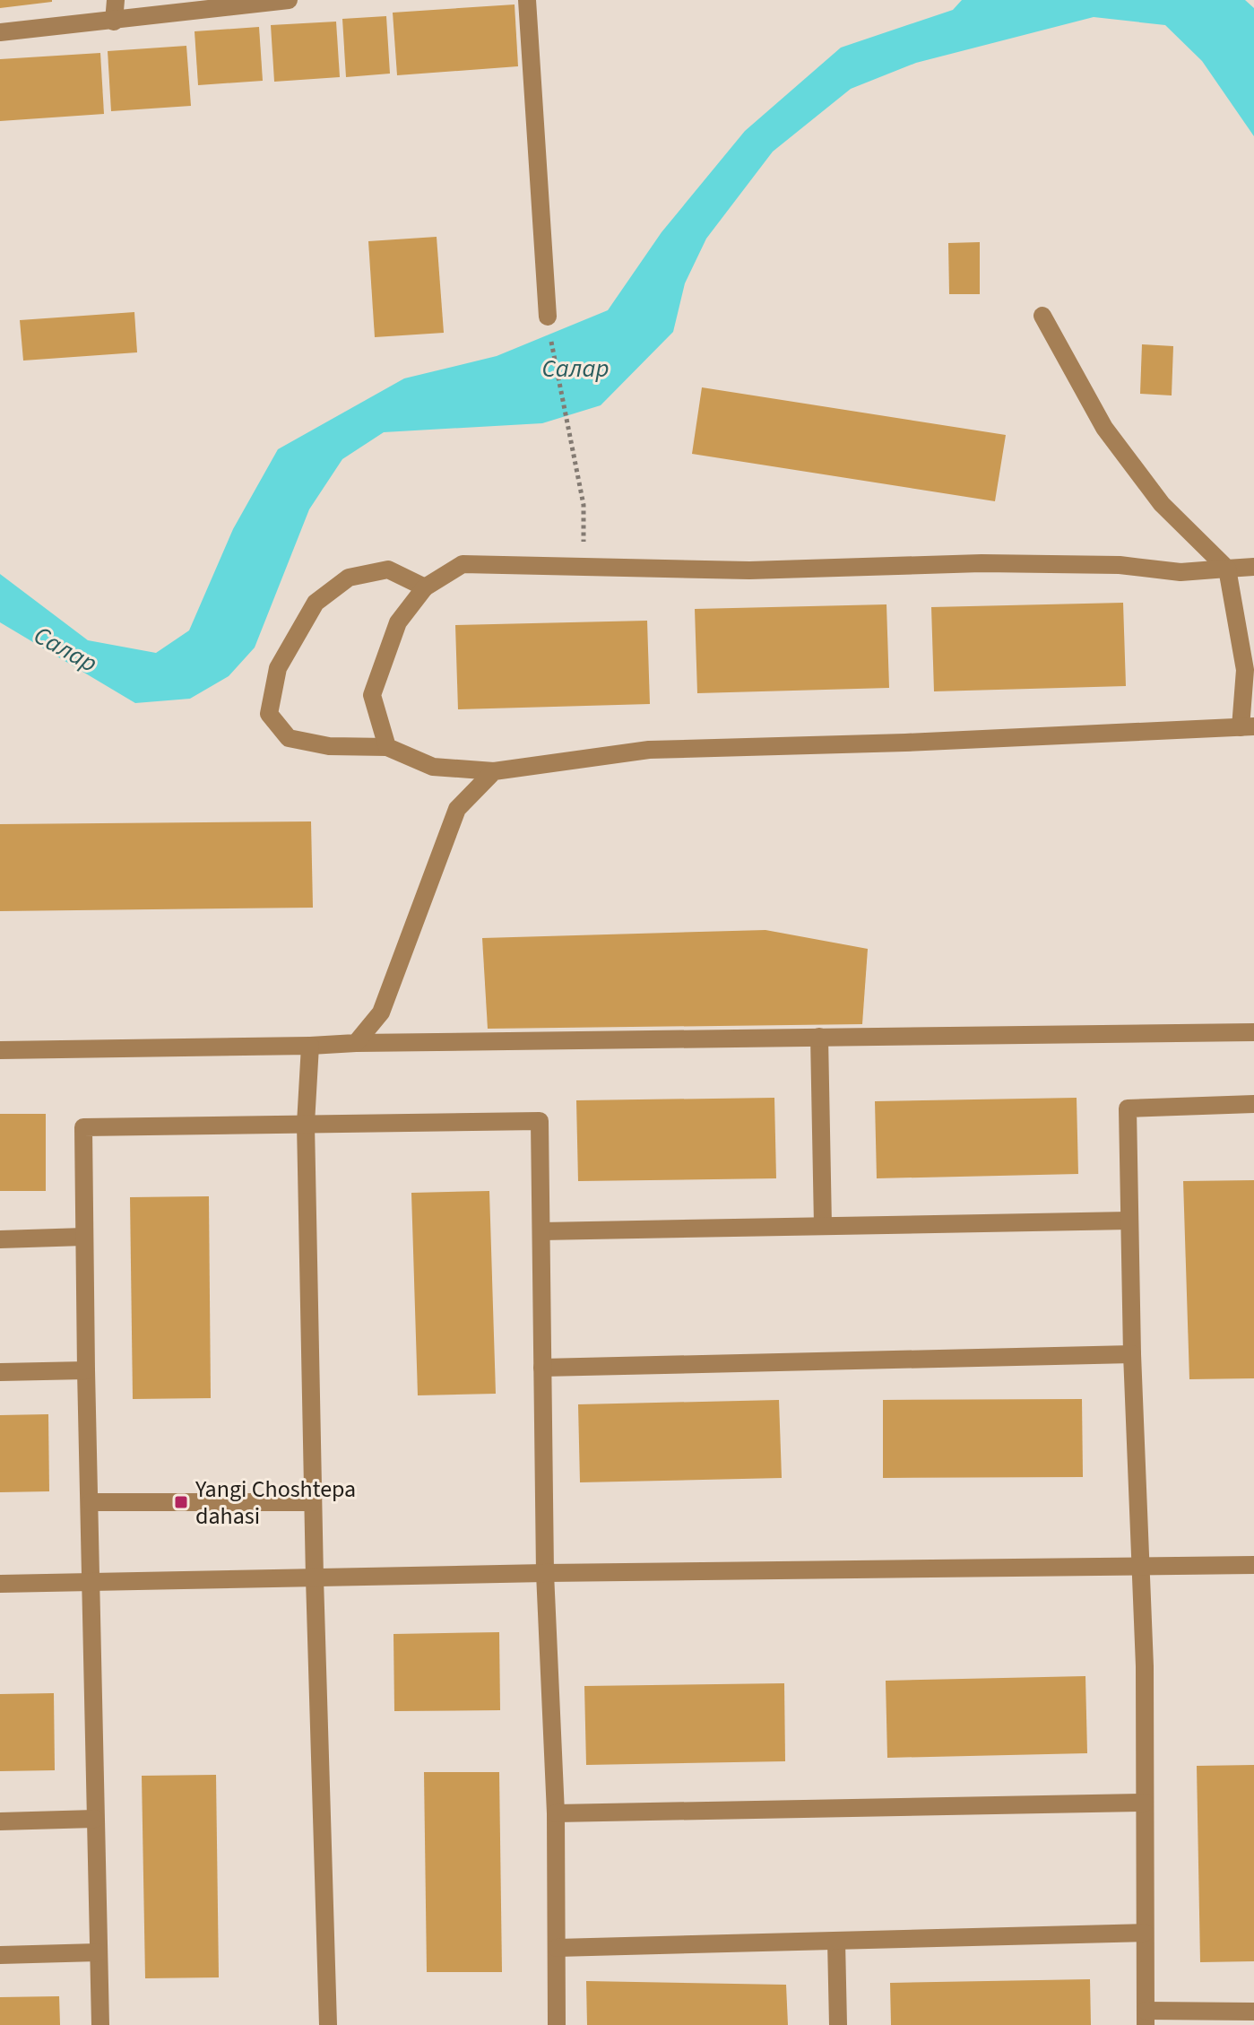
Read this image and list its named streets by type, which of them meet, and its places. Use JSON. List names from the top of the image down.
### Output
{
  "water": ["Салар"],
  "places": {
    "transit": ["Yangi Choshtepa dahasi"]
  }
}
